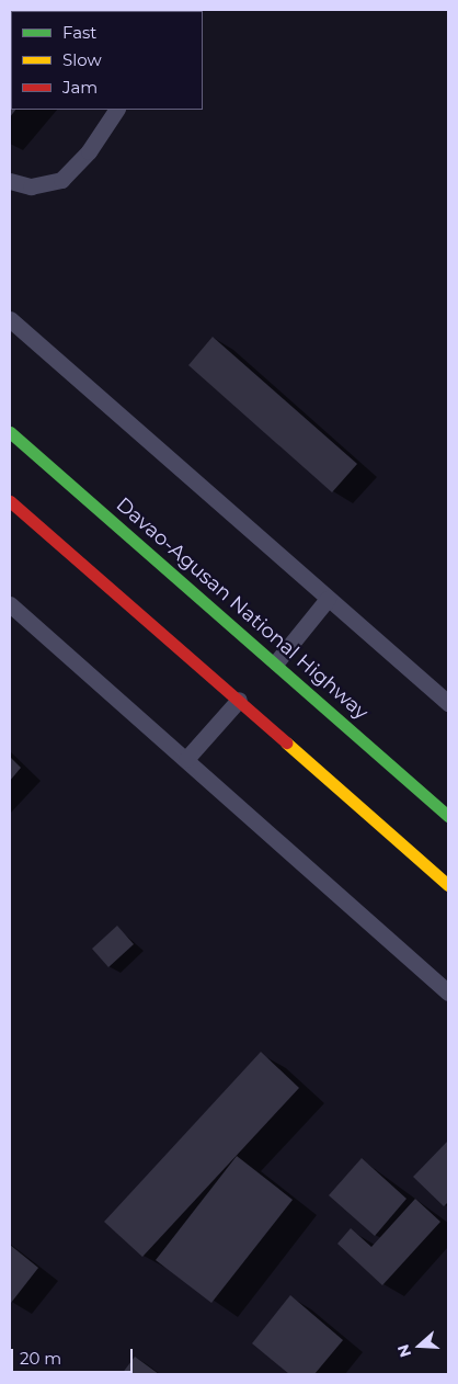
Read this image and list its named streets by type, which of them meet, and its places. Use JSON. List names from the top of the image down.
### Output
{
  "streets": {
    "highway": ["Davao-Agusan National Highway"]
  },
  "legend": ["Fast", "Slow", "Jam"],
  "scale_bar": "20 m",
  "north": "left"
}
